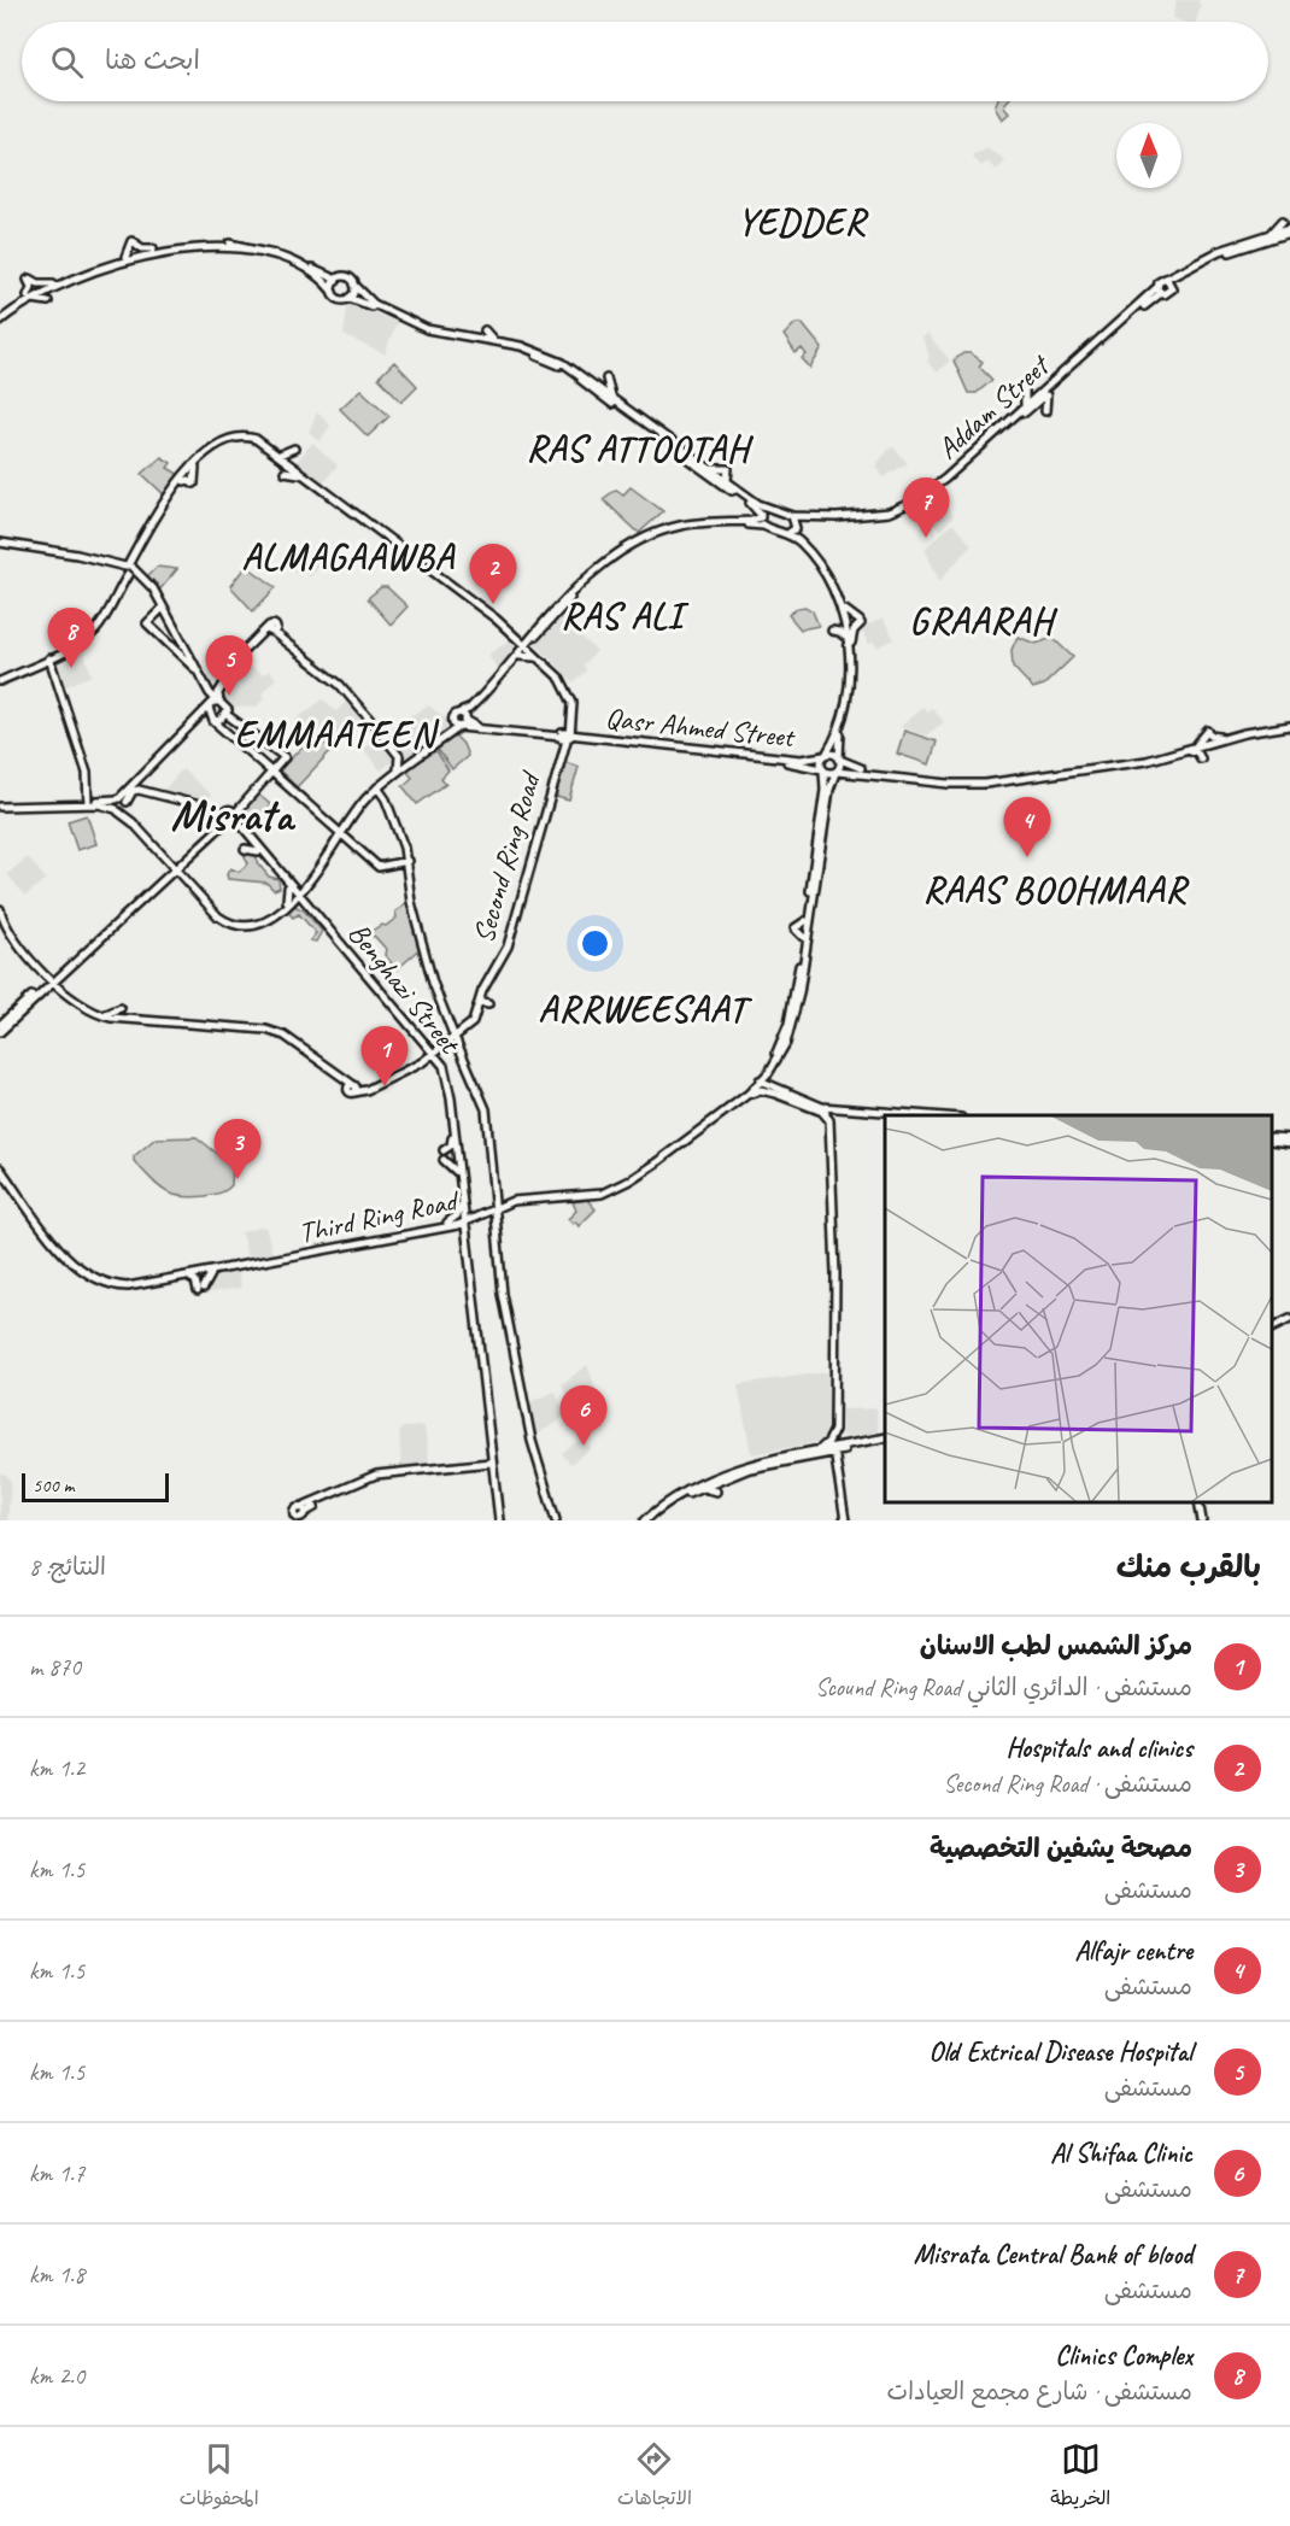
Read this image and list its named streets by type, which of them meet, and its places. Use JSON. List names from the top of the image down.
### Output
{
  "streets": {
    "main road": [
      "Addam Street",
      "Qasr Ahmed Street",
      "Second Ring Road",
      "Benghazi Street",
      "Third Ring Road"
    ]
  },
  "crossings": [
    ["Qasr Ahmed Street", "Second Ring Road"],
    ["Qasr Ahmed Street", "Third Ring Road"],
    ["Second Ring Road", "Benghazi Street"],
    ["Benghazi Street", "Third Ring Road"]
  ],
  "districts": [
    "YEDDER",
    "RAS ATTOOTAH",
    "ALMAGAAWBA",
    "RAS ALI",
    "GRAARAH",
    "EMMAATEEN",
    "Misrata",
    "RAAS BOOHMAAR",
    "ARRWEESAAT"
  ],
  "scale_bar": "500 m",
  "north": "top",
  "page": {
    "search": "ابحث هنا",
    "pins": [
      "7",
      "2",
      "8",
      "5",
      "4",
      "1",
      "3",
      "6"
    ],
    "scale": "500 m",
    "heading": ["بالقرب منك", "النتائج: 8"],
    "list": [
      {
        "mark": "1",
        "name": "مركز الشمس لطب الاسنان",
        "note": "مستشفى · الدائري الثاني Scound Ring Road",
        "value": "870 m"
      },
      {
        "mark": "2",
        "name": "Hospitals and clinics",
        "note": "مستشفى · Second Ring Road",
        "value": "1.2 km"
      },
      {
        "mark": "3",
        "name": "مصحة يشفين التخصصية",
        "note": "مستشفى",
        "value": "1.5 km"
      },
      {
        "mark": "4",
        "name": "Alfajr centre",
        "note": "مستشفى",
        "value": "1.5 km"
      },
      {
        "mark": "5",
        "name": "Old Extrical Disease Hospital",
        "note": "مستشفى",
        "value": "1.5 km"
      },
      {
        "mark": "6",
        "name": "Al Shifaa Clinic",
        "note": "مستشفى",
        "value": "1.7 km"
      },
      {
        "mark": "7",
        "name": "Misrata Central Bank of blood",
        "note": "مستشفى",
        "value": "1.8 km"
      },
      {
        "mark": "8",
        "name": "Clinics Complex",
        "note": "مستشفى · شارع مجمع العيادات",
        "value": "2.0 km"
      }
    ],
    "nav": ["الخريطة", "الاتجاهات", "المحفوظات"]
  }
}
